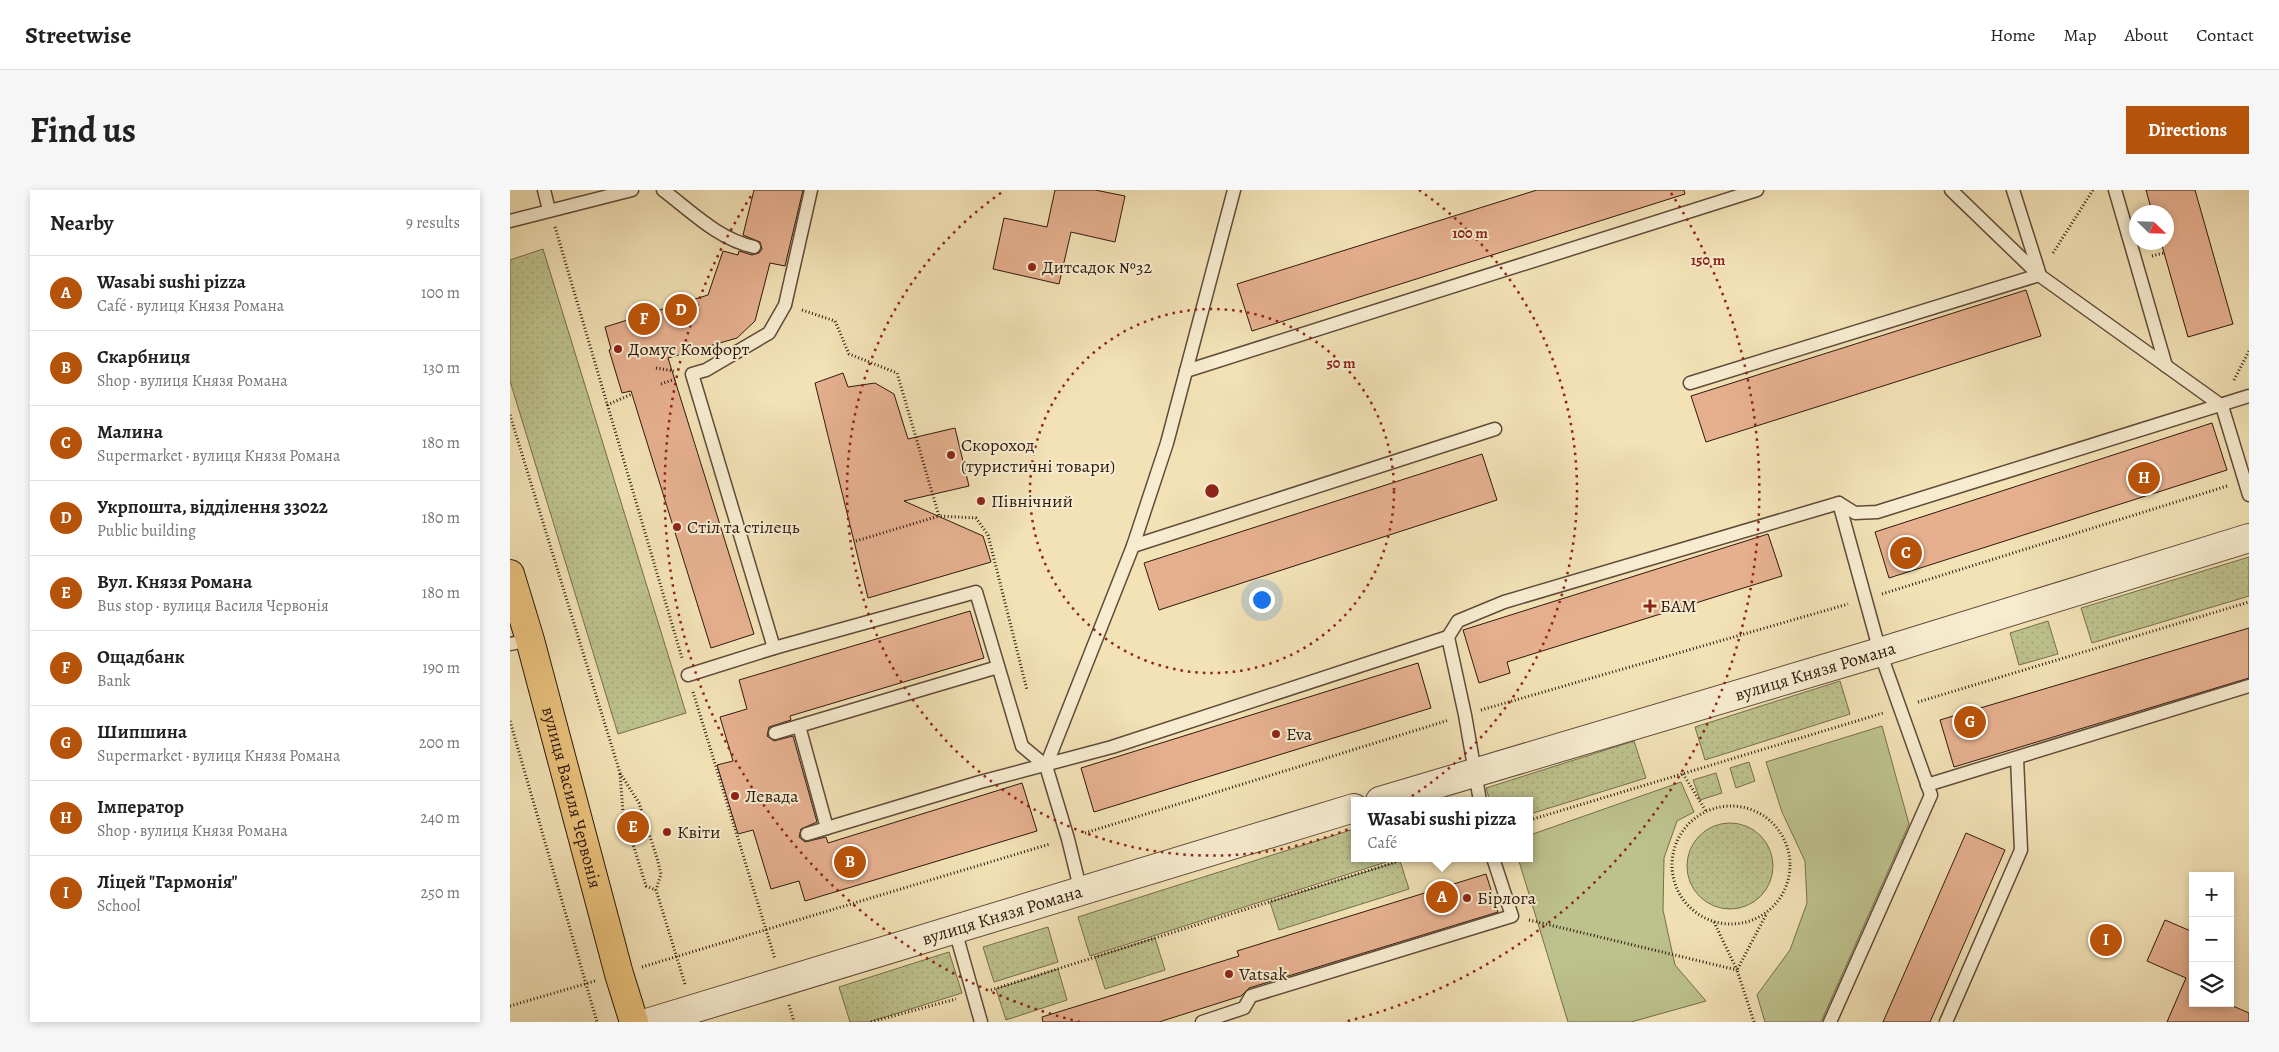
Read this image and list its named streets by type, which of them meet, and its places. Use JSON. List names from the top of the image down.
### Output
{
  "streets": {
    "main road": ["вулиця Василя Червонія"],
    "street": ["вулиця Князя Романа"]
  },
  "places": {
    "other": [
      "Дитсадок №32",
      "Домус Комфорт",
      "Скороход (туристичні товари)",
      "Північний",
      "Стіл та стілець",
      "Eva",
      "Левада",
      "Квiти",
      "Бірлога",
      "Vatsak"
    ],
    "health": ["БАМ"]
  },
  "north": "bottom right",
  "page": {
    "header": "Streetwise",
    "nav": [
      "Home",
      "Map",
      "About",
      "Contact"
    ],
    "title": "Find us",
    "buttons": "Directions",
    "heading": ["Nearby", "9 results"],
    "list": [
      {
        "mark": "A",
        "name": "Wasabi sushi pizza",
        "note": "Café · вулиця Князя Романа",
        "value": "100 m"
      },
      {
        "mark": "B",
        "name": "Скарбниця",
        "note": "Shop · вулиця Князя Романа",
        "value": "130 m"
      },
      {
        "mark": "C",
        "name": "Малина",
        "note": "Supermarket · вулиця Князя Романа",
        "value": "180 m"
      },
      {
        "mark": "D",
        "name": "Укрпошта, відділення 33022",
        "note": "Public building",
        "value": "180 m"
      },
      {
        "mark": "E",
        "name": "Вул. Князя Романа",
        "note": "Bus stop · вулиця Василя Червонія",
        "value": "180 m"
      },
      {
        "mark": "F",
        "name": "Ощадбанк",
        "note": "Bank",
        "value": "190 m"
      },
      {
        "mark": "G",
        "name": "Шипшина",
        "note": "Supermarket · вулиця Князя Романа",
        "value": "200 m"
      },
      {
        "mark": "H",
        "name": "Імператор",
        "note": "Shop · вулиця Князя Романа",
        "value": "240 m"
      },
      {
        "mark": "I",
        "name": "Ліцей \"Гармонія\"",
        "note": "School",
        "value": "250 m"
      }
    ],
    "pins": [
      "D",
      "F",
      "H",
      "C",
      "G",
      "E",
      "B",
      "A",
      "I"
    ],
    "popup": ["Wasabi sushi pizza", "Café"],
    "map_buttons": ["+", "−"]
  },
  "rings": ["100 m", "150 m", "50 m"]
}
